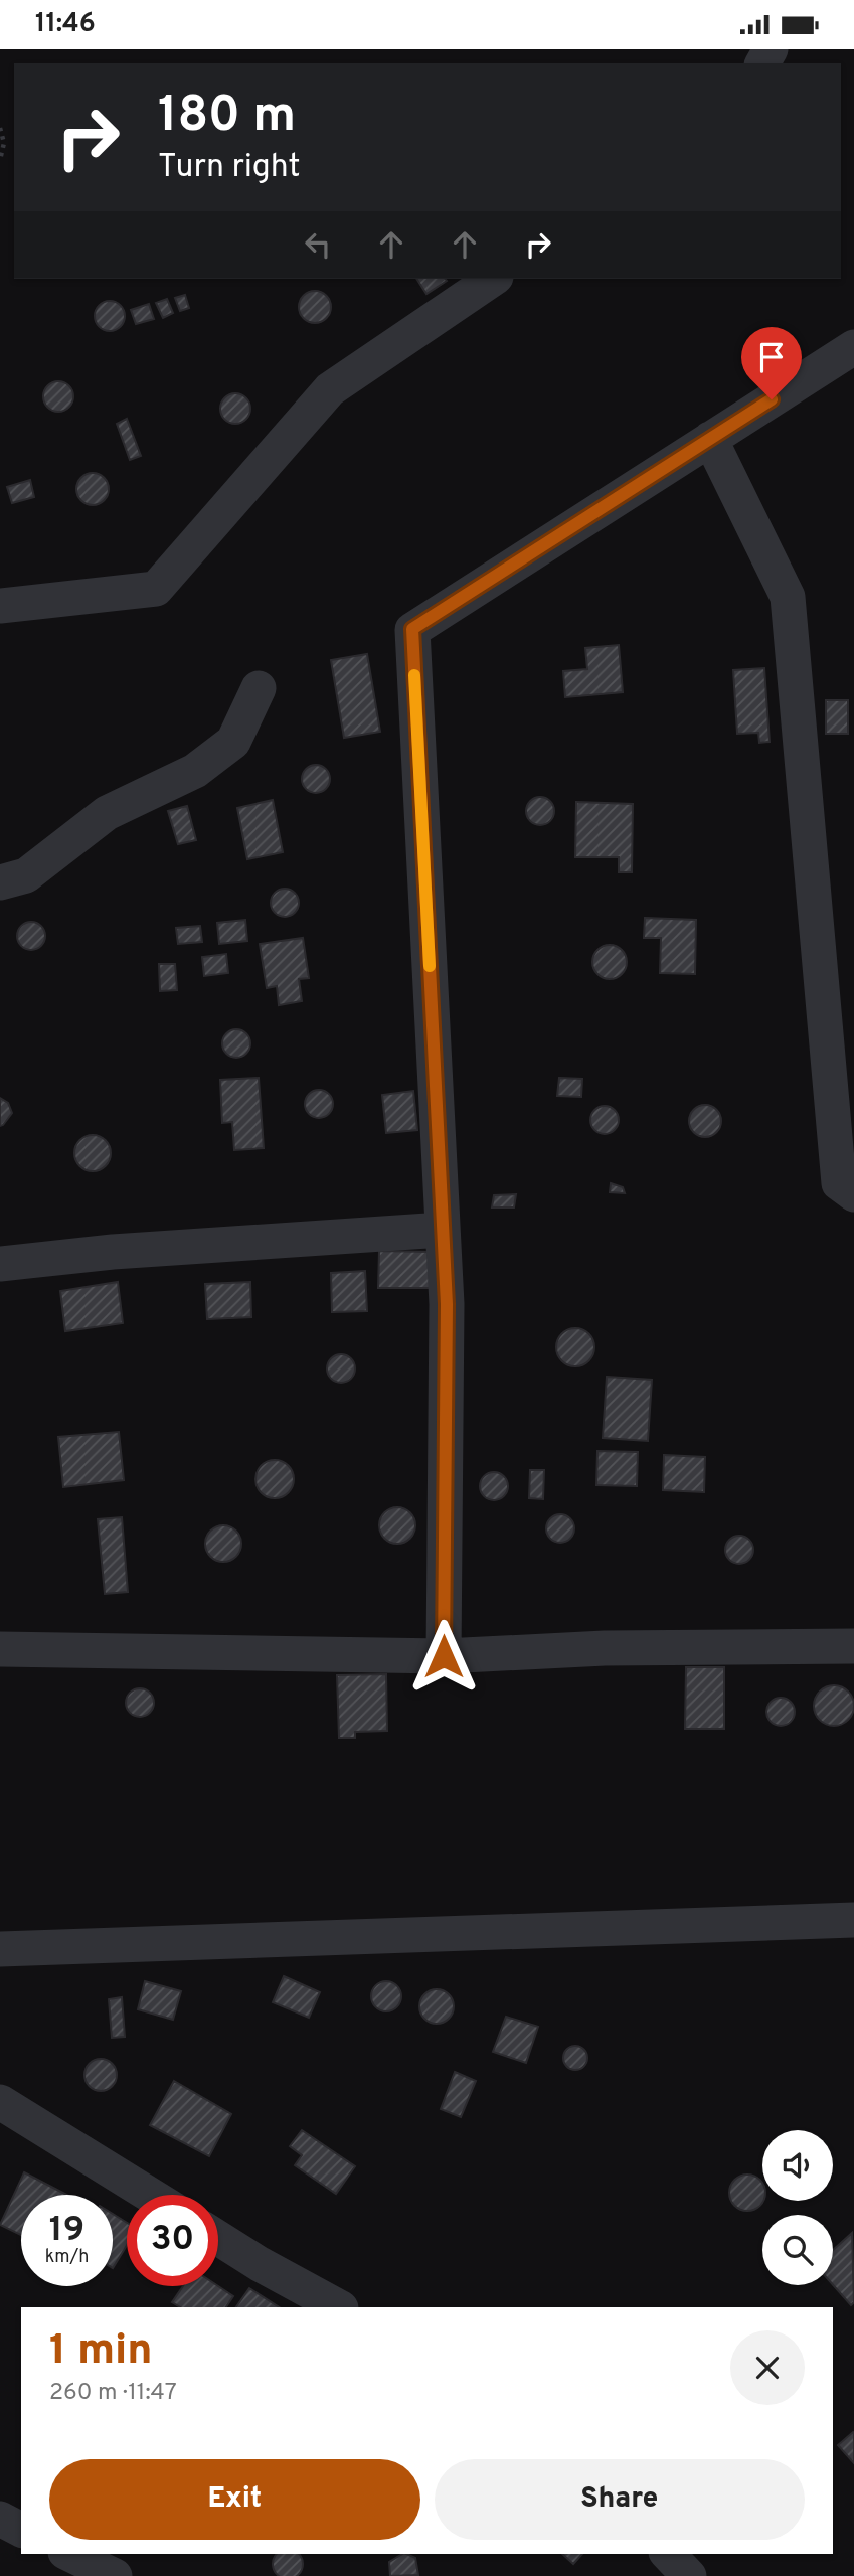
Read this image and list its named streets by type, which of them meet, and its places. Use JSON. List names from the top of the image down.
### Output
{
  "page": {
    "status": "11:46",
    "turn": ["180 m", "Turn right"],
    "speed": "19 km/h",
    "limit": "30",
    "heading": ["1 min", "260 m · 11:47"],
    "buttons": ["Exit", "Share"]
  }
}
